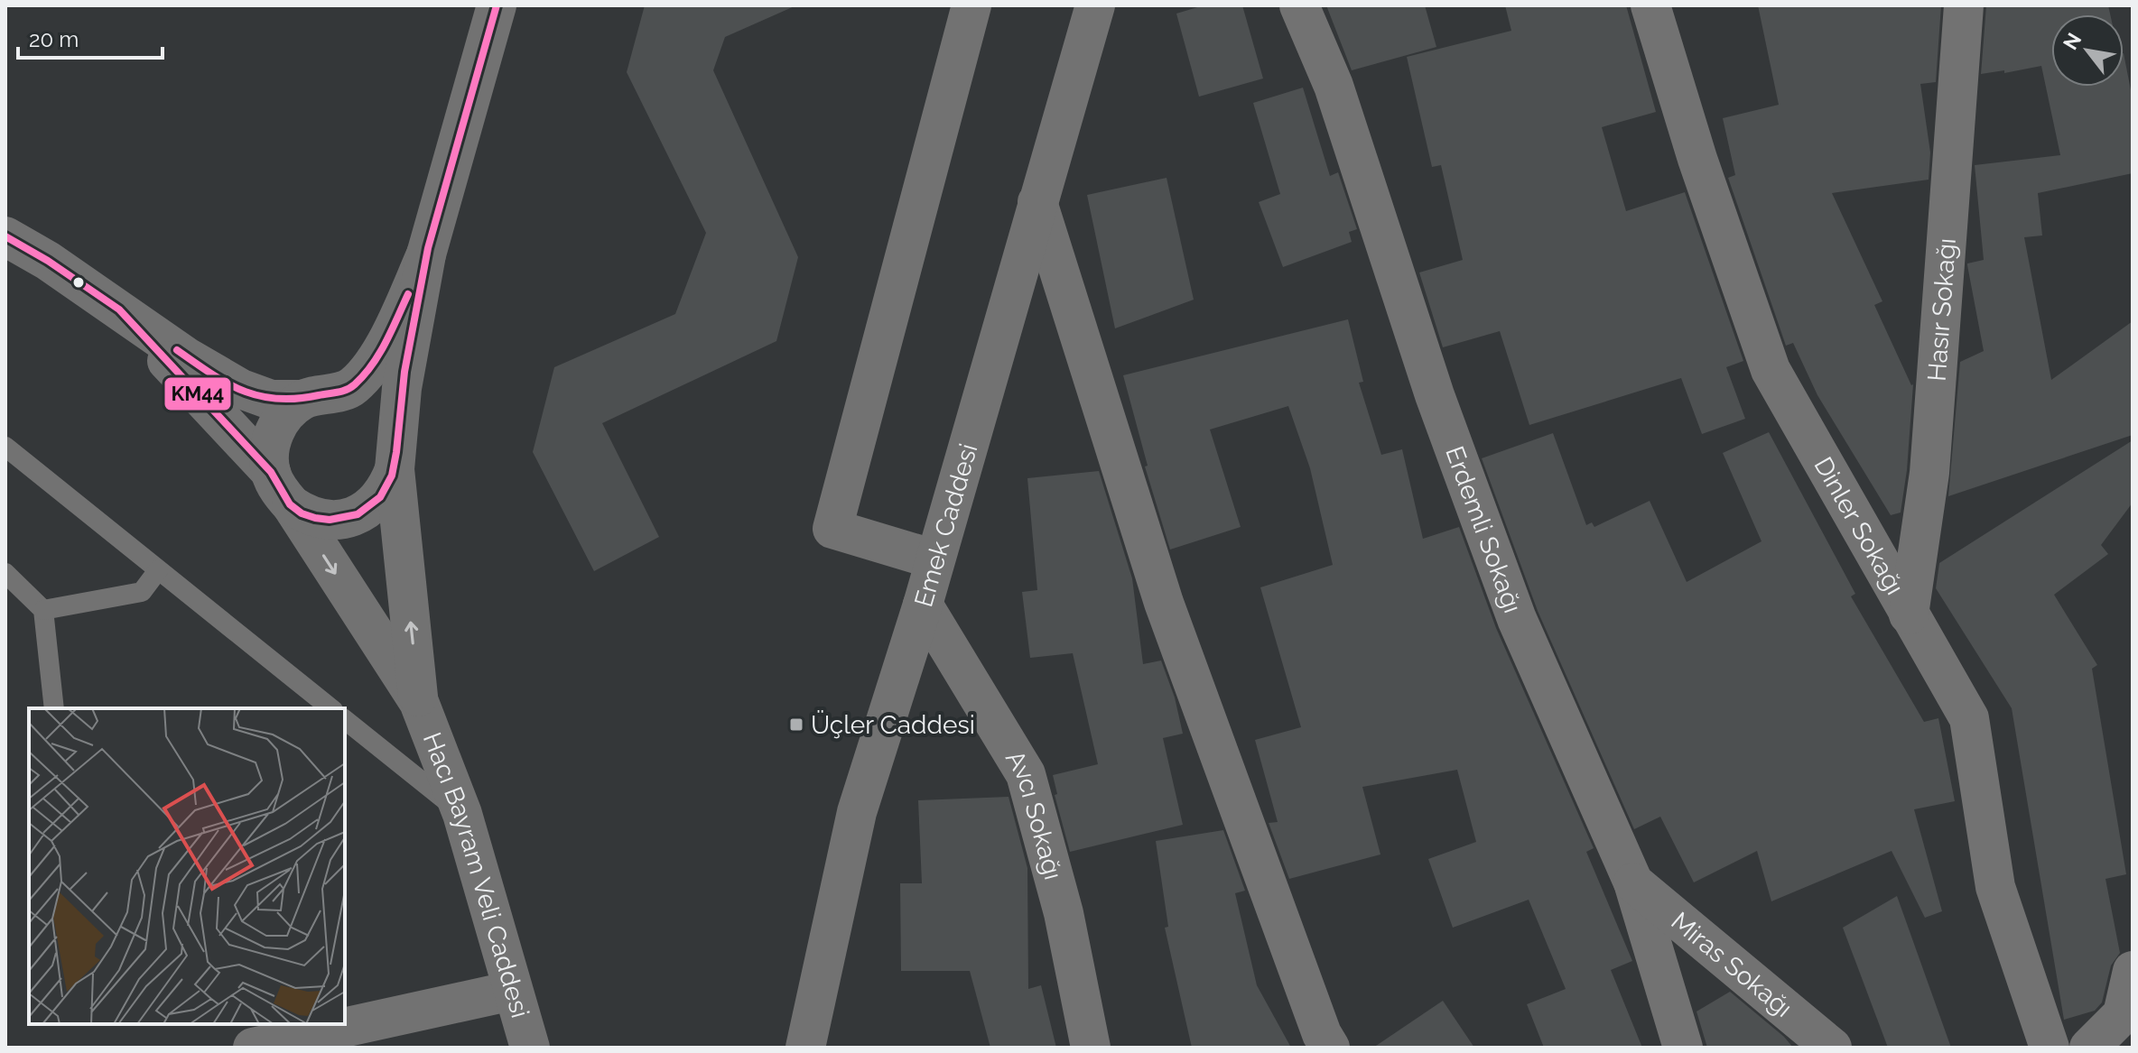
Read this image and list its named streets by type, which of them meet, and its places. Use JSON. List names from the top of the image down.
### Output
{
  "streets": {
    "street": [
      "Hasır Sokağı",
      "Emek Caddesi",
      "Dinler Sokağı",
      "Erdemli Sokağı",
      "Avcı Sokağı",
      "Hacı Bayram Veli Caddesi",
      "Miras Sokağı"
    ]
  },
  "crossings": [
    ["Hasır Sokağı", "Dinler Sokağı"],
    ["Emek Caddesi", "Avcı Sokağı"],
    ["Erdemli Sokağı", "Miras Sokağı"]
  ],
  "places": {
    "transit": ["Üçler Caddesi"]
  },
  "lines": ["transit line KM44"],
  "scale_bar": "20 m",
  "north": "top left"
}
